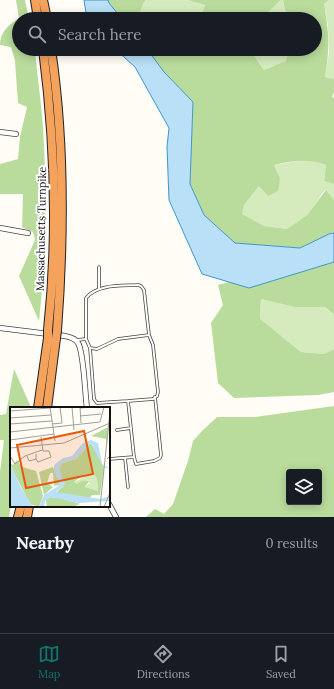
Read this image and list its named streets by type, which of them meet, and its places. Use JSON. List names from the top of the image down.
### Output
{
  "streets": {
    "highway": ["Massachusetts Turnpike"]
  },
  "page": {
    "search": "Search here",
    "heading": ["Nearby", "0 results"],
    "nav": ["Map", "Directions", "Saved"]
  }
}
